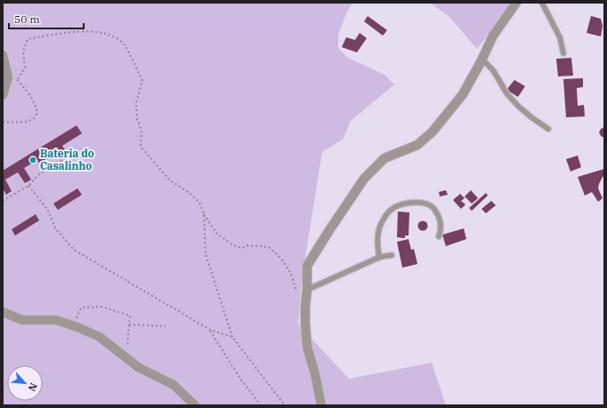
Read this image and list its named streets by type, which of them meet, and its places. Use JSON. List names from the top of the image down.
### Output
{
  "places": ["Bateria do Casalinho"],
  "scale_bar": "50 m",
  "north": "bottom right"
}
